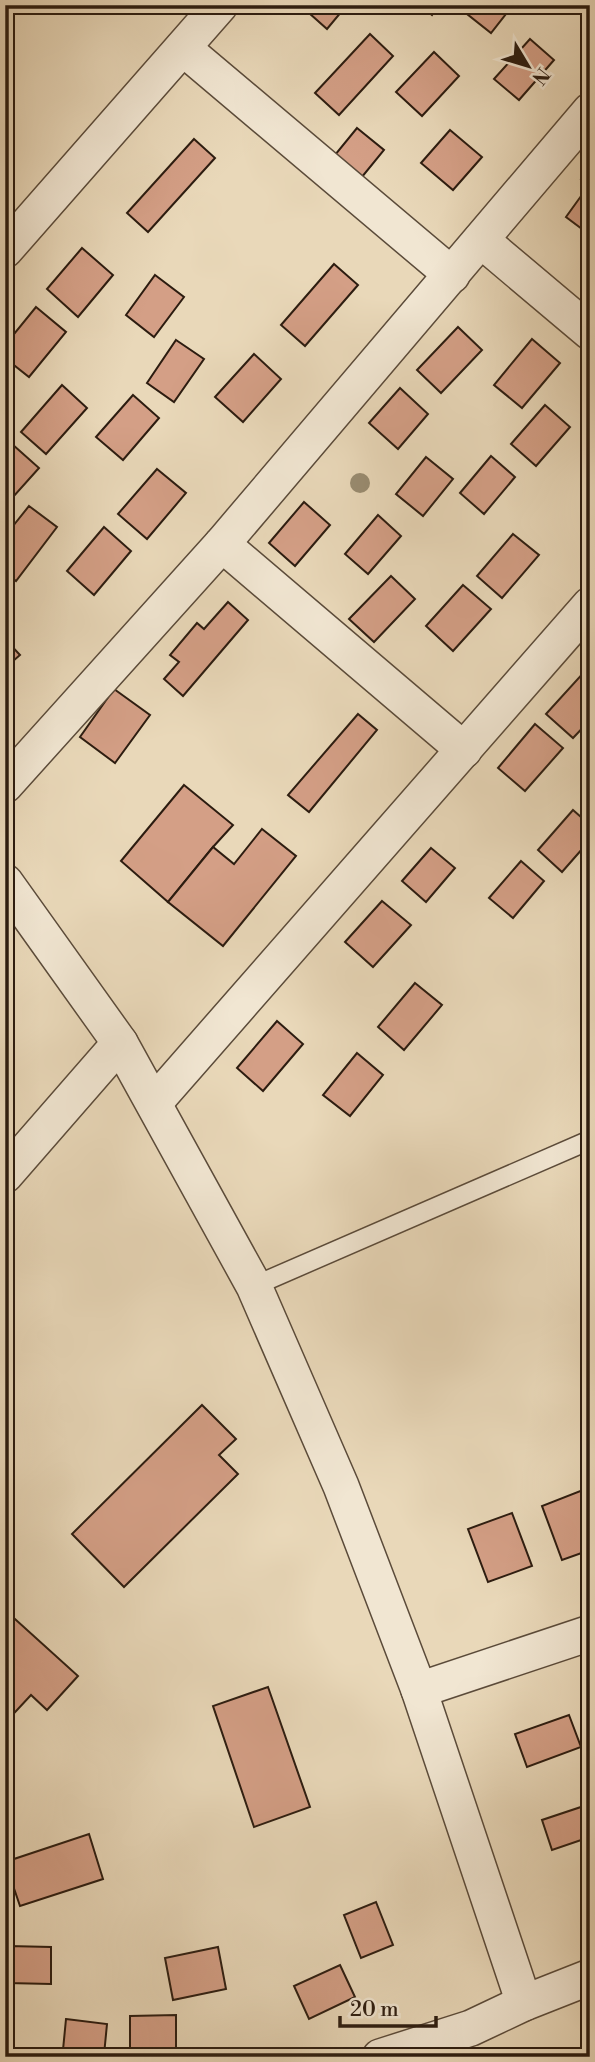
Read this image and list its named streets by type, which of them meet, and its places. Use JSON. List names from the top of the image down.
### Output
{
  "scale_bar": "20 m",
  "north": "bottom right"
}
